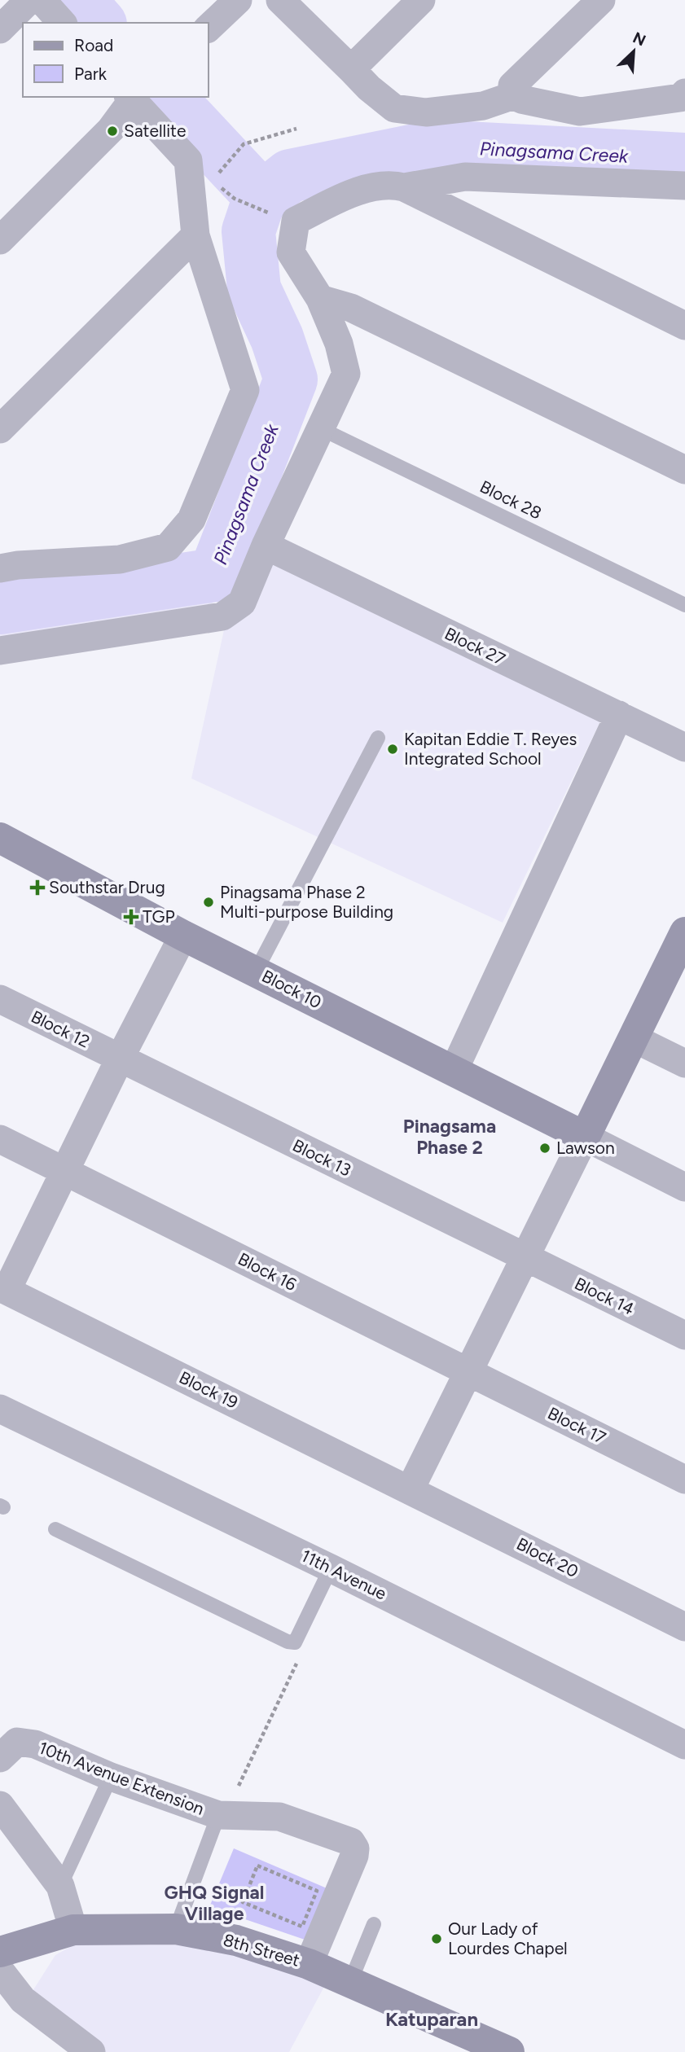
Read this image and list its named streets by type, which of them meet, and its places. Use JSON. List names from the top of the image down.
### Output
{
  "streets": {
    "street": [
      "Block 27",
      "Block 10",
      "Block 12",
      "Block 13",
      "Block 16",
      "Block 14",
      "Block 19",
      "Block 17",
      "Block 20",
      "11th Avenue",
      "10th Avenue Extension",
      "8th Street"
    ],
    "lane": ["Block 28"]
  },
  "crossings": [
    ["Block 12", "Block 13"],
    ["Block 13", "Block 14"],
    ["Block 16", "Block 17"],
    ["Block 19", "Block 20"],
    ["10th Avenue Extension", "8th Street"]
  ],
  "districts": ["Pinagsama Phase 2", "GHQ Signal Village", "Katuparan"],
  "water": ["Pinagsama Creek"],
  "places": {
    "other": [
      "Satellite",
      "Kapitan Eddie T. Reyes Integrated School",
      "Pinagsama Phase 2 Multi-purpose Building",
      "Lawson",
      "Our Lady of Lourdes Chapel"
    ],
    "health": ["Southstar Drug", "TGP"]
  },
  "legend": ["Road", "Park"],
  "north": "top right"
}
